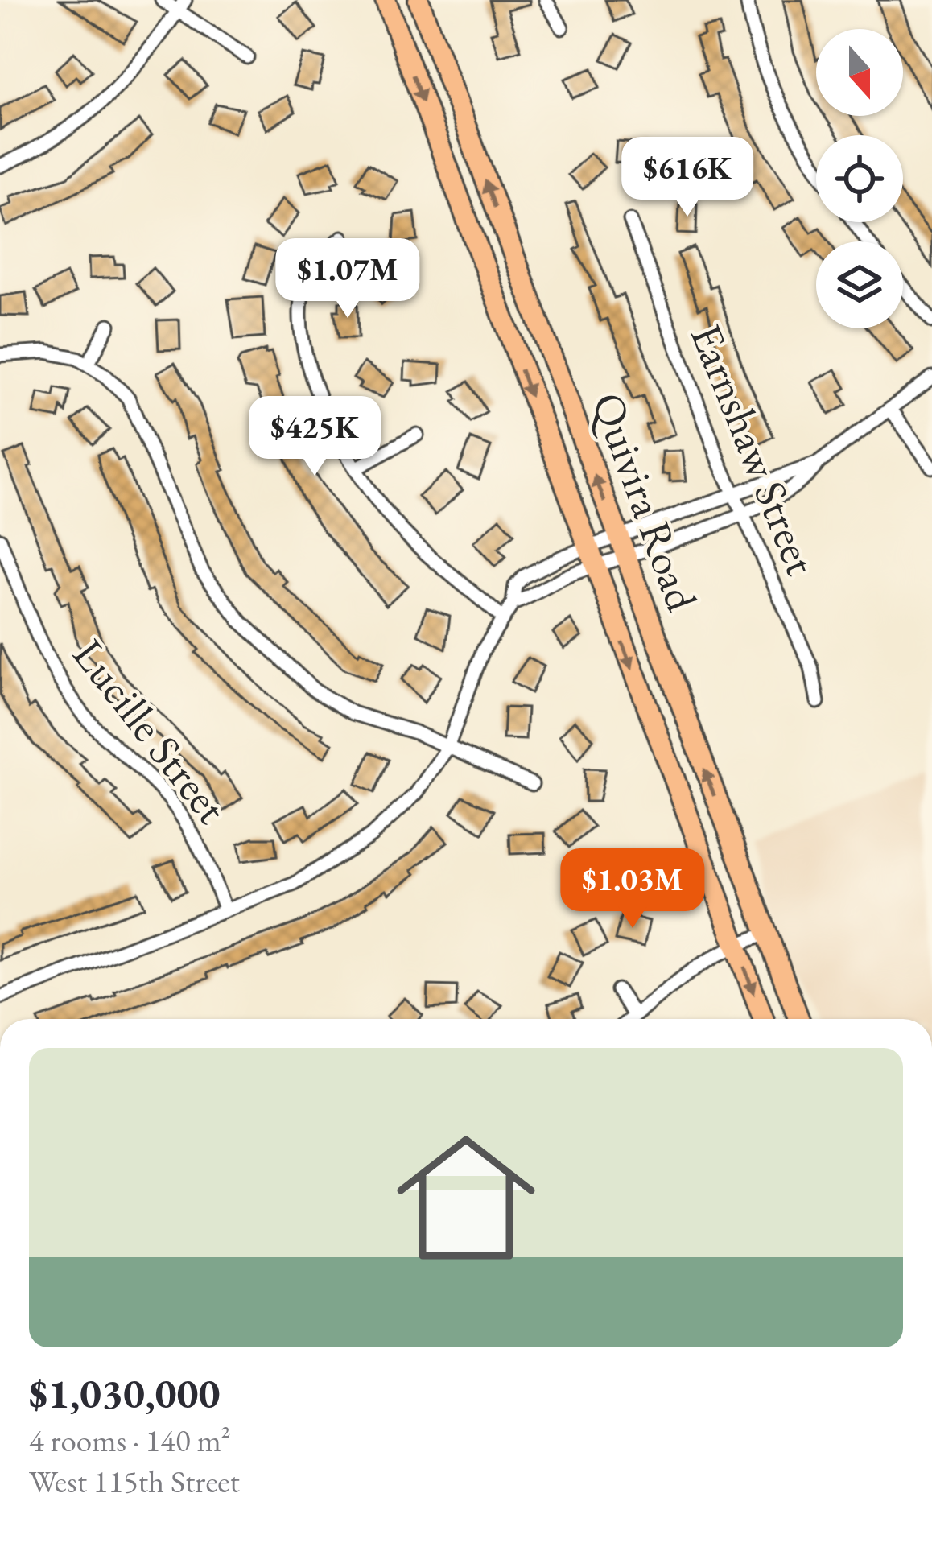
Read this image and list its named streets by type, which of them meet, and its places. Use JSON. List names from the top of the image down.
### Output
{
  "streets": {
    "main road": ["Quivira Road"],
    "street": ["Earnshaw Street", "Lucille Street"]
  },
  "north": "bottom",
  "page": {
    "price": [
      "$616K",
      "$1.07M",
      "$425K",
      "$1.03M"
    ],
    "list": [
      {
        "name": "$1,030,000",
        "note": "4 rooms · 140 m² · West 115th Street"
      }
    ]
  }
}
